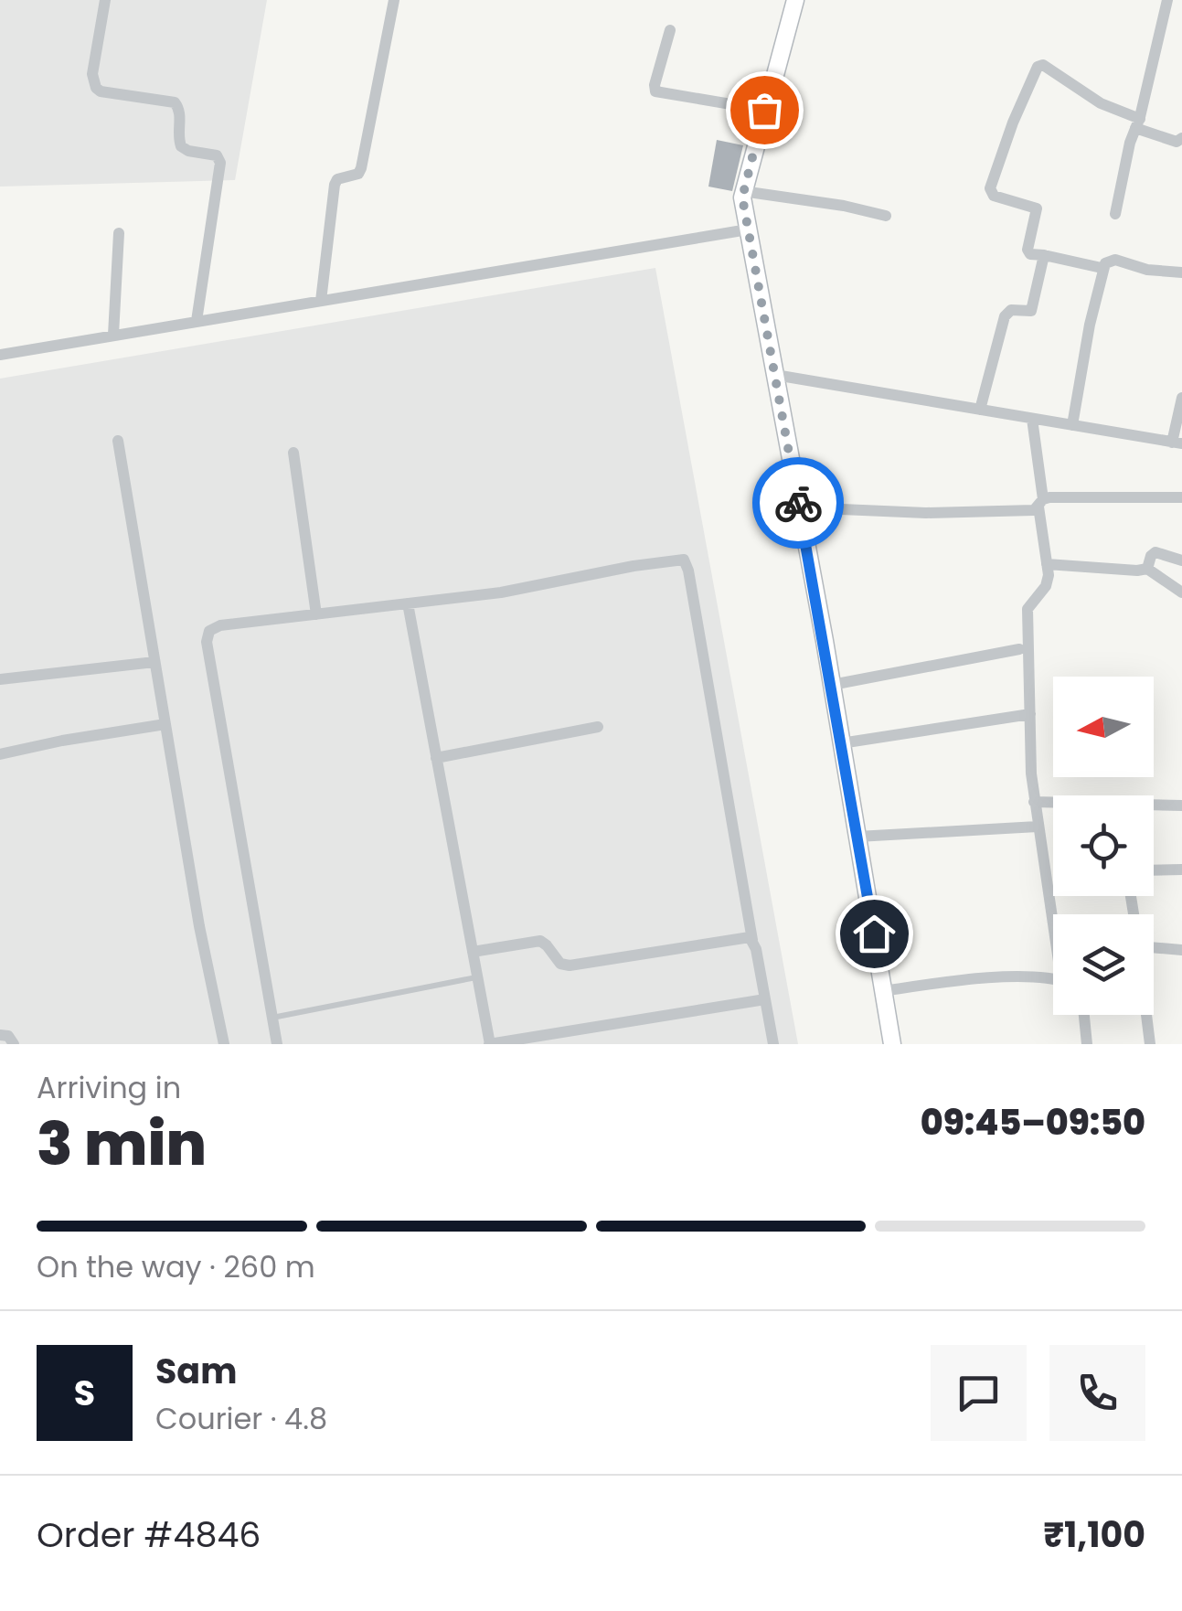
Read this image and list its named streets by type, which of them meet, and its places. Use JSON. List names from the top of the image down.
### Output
{
  "north": "left",
  "page": {
    "heading": ["3 min", "Arriving in", "09:45–09:50"],
    "panel": [
      "Sam",
      "Courier · 4.8",
      "Order #4846",
      "₹1,100"
    ],
    "bar": "On the way · 260 m",
    "round": "S"
  }
}
